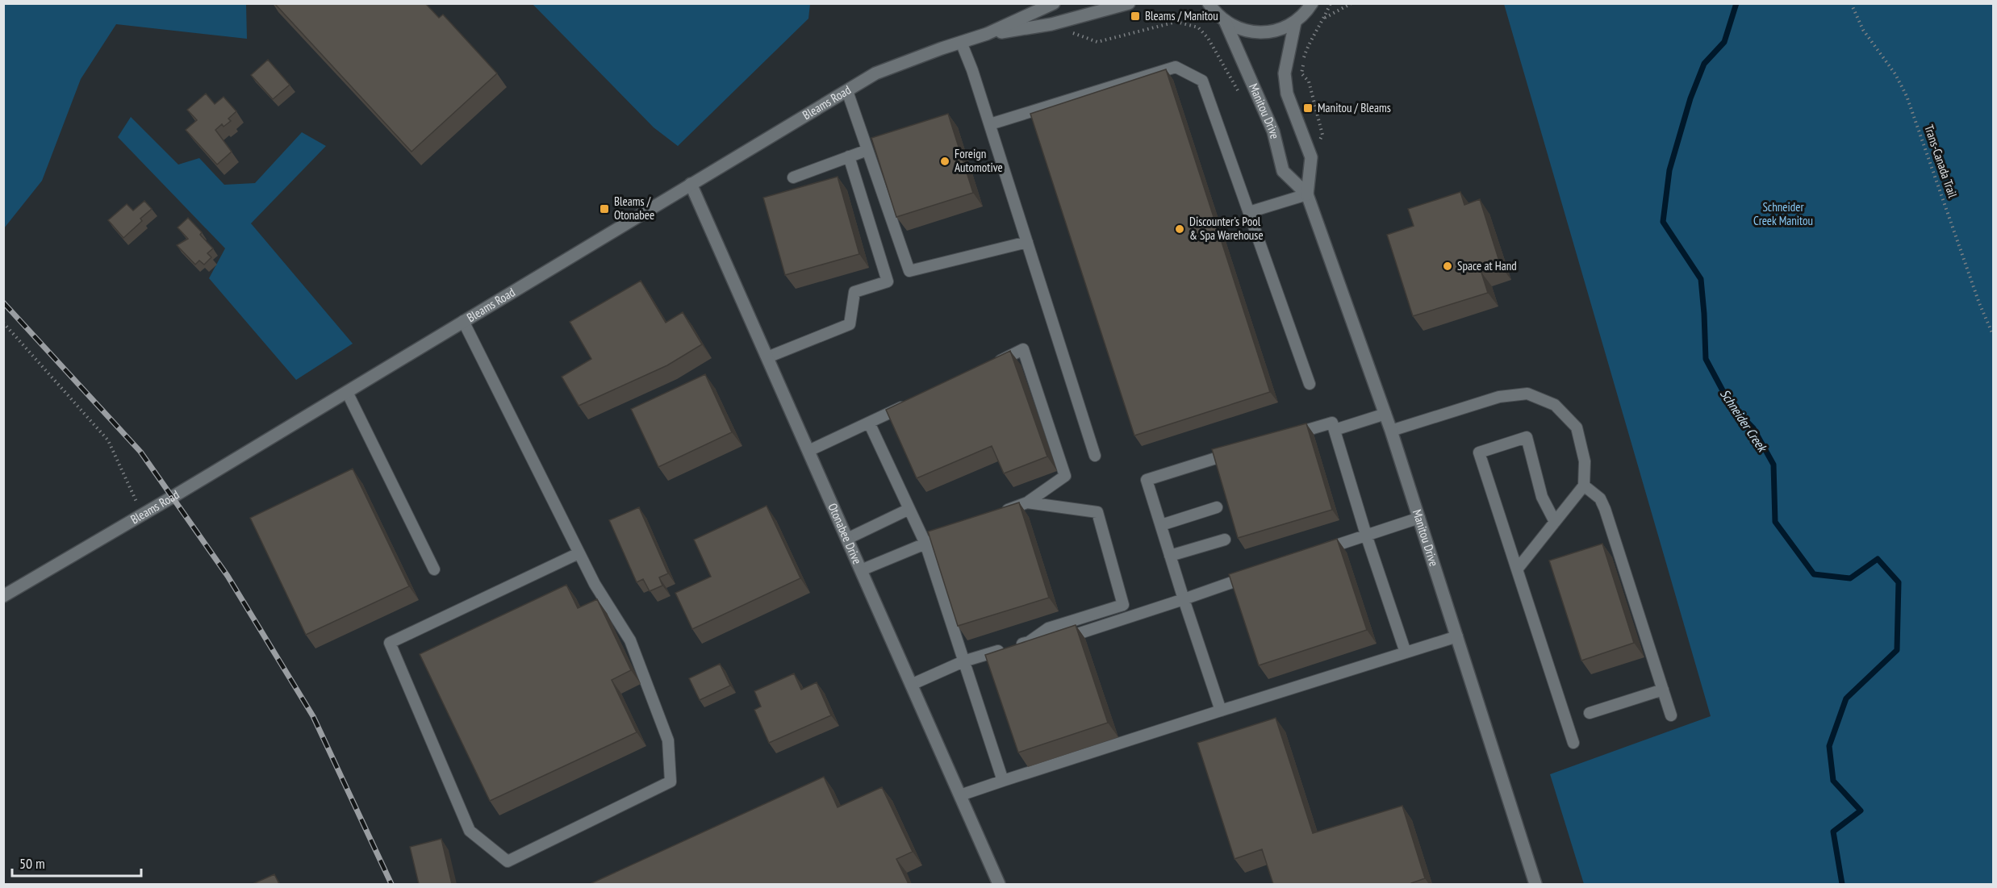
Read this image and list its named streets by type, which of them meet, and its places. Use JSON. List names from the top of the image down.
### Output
{
  "streets": {
    "main road": ["Bleams Road", "Manitou Drive", "Otonabee Drive"],
    "path": ["Trans-Canada Trail"]
  },
  "crossings": [
    ["Bleams Road", "Otonabee Drive"]
  ],
  "water": ["Schneider Creek"],
  "parks": ["Schneider Creek Manitou"],
  "places": {
    "transit": ["Bleams / Manitou", "Manitou / Bleams", "Bleams / Otonabee"],
    "other": ["Foreign Automotive", "Discounter's Pool & Spa Warehouse", "Space at Hand"]
  },
  "scale_bar": "50 m"
}
